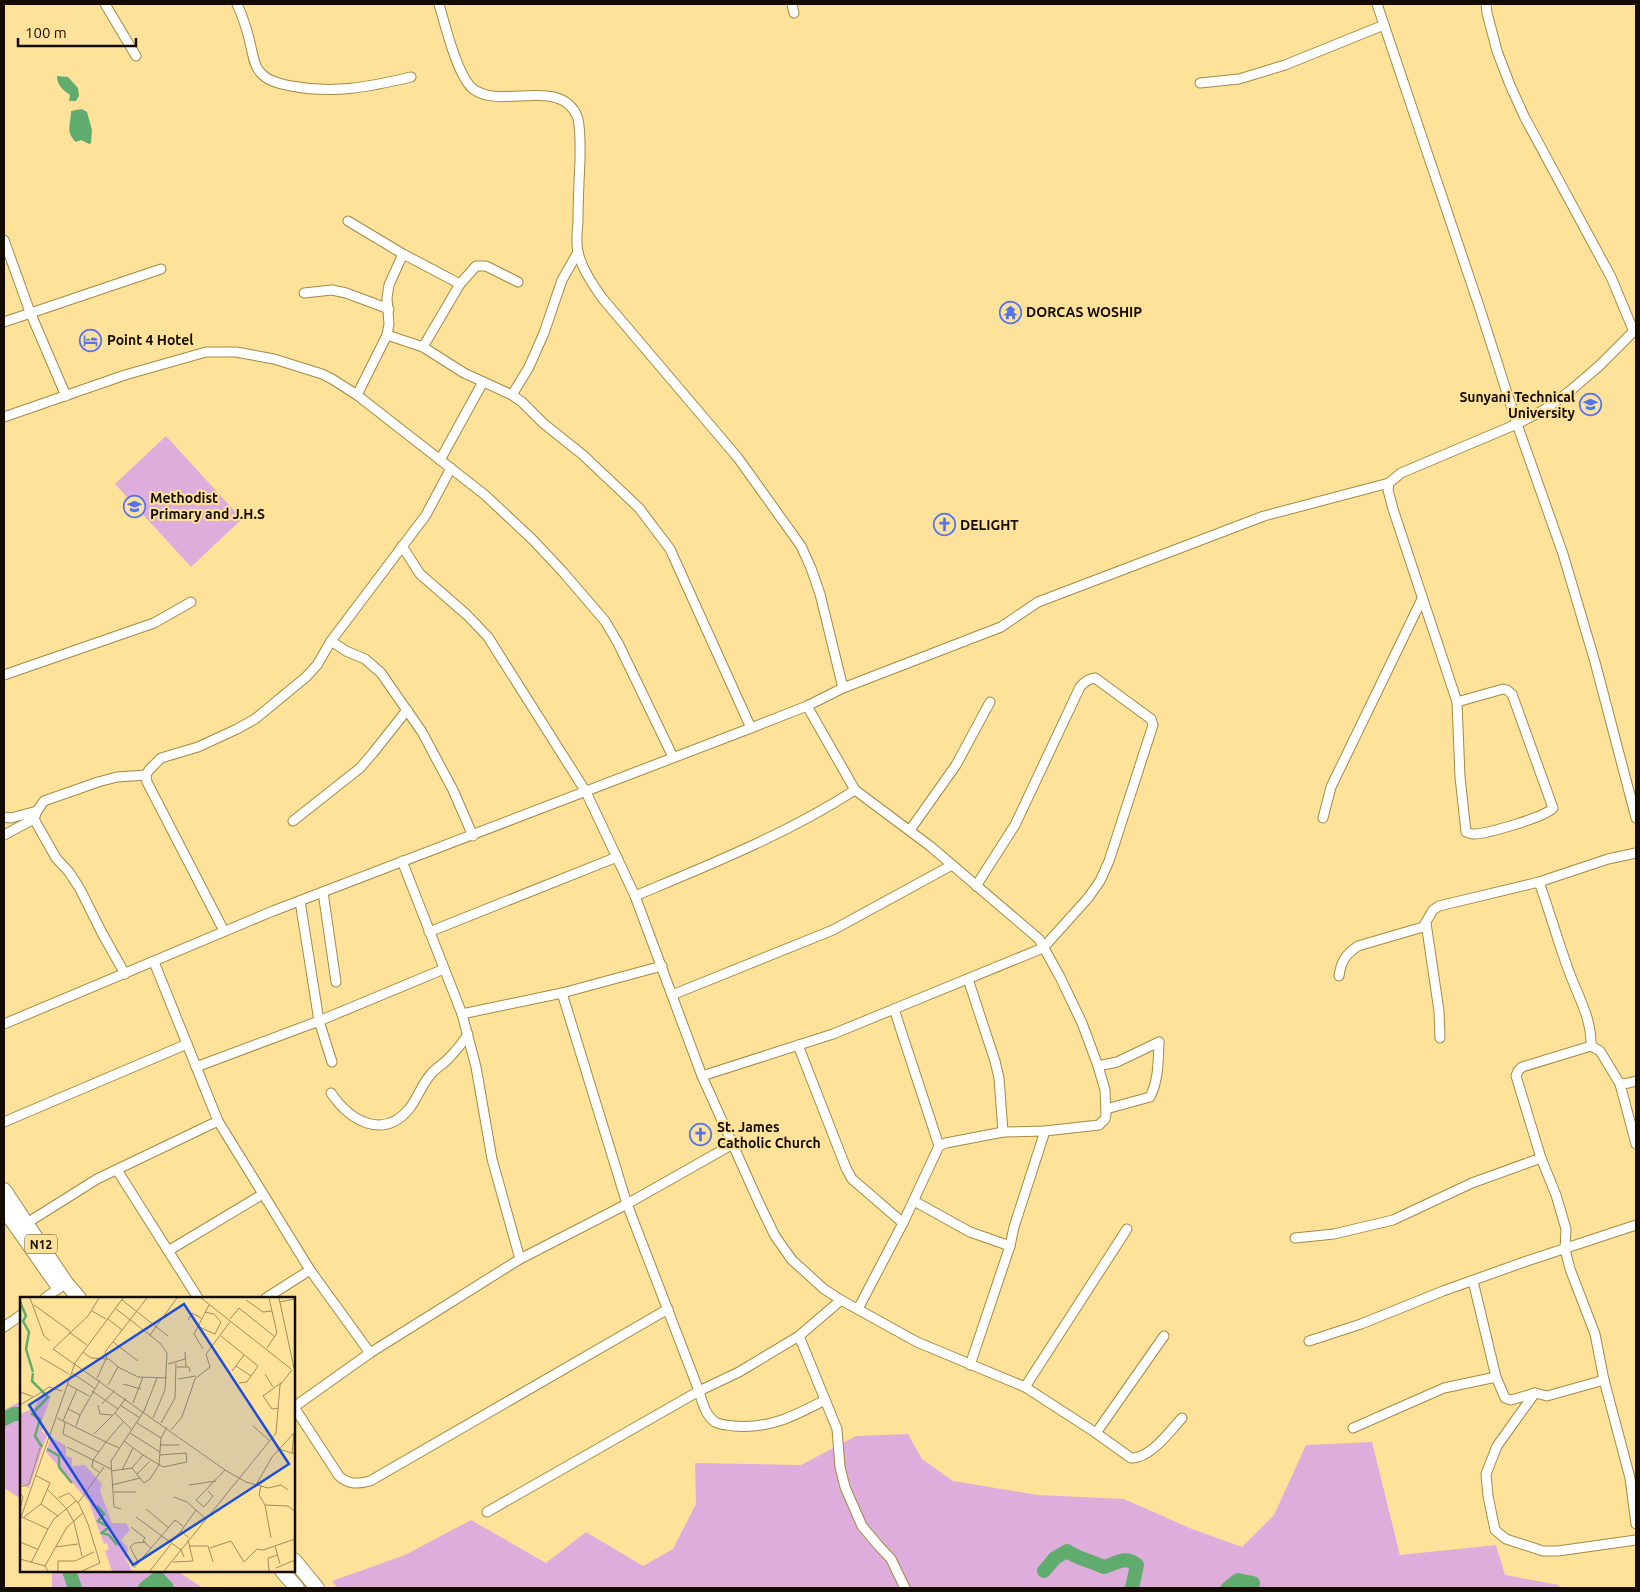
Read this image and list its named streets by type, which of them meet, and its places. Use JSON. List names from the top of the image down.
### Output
{
  "streets": {
    "highway": ["N12"]
  },
  "places": {
    "temple": ["DORCAS WOSHIP"],
    "hotel": ["Point 4 Hotel"],
    "school or university": ["Sunyani Technical University", "Methodist Primary and J.H.S"],
    "church": ["DELIGHT", "St. James Catholic Church"]
  },
  "scale_bar": "100 m"
}
